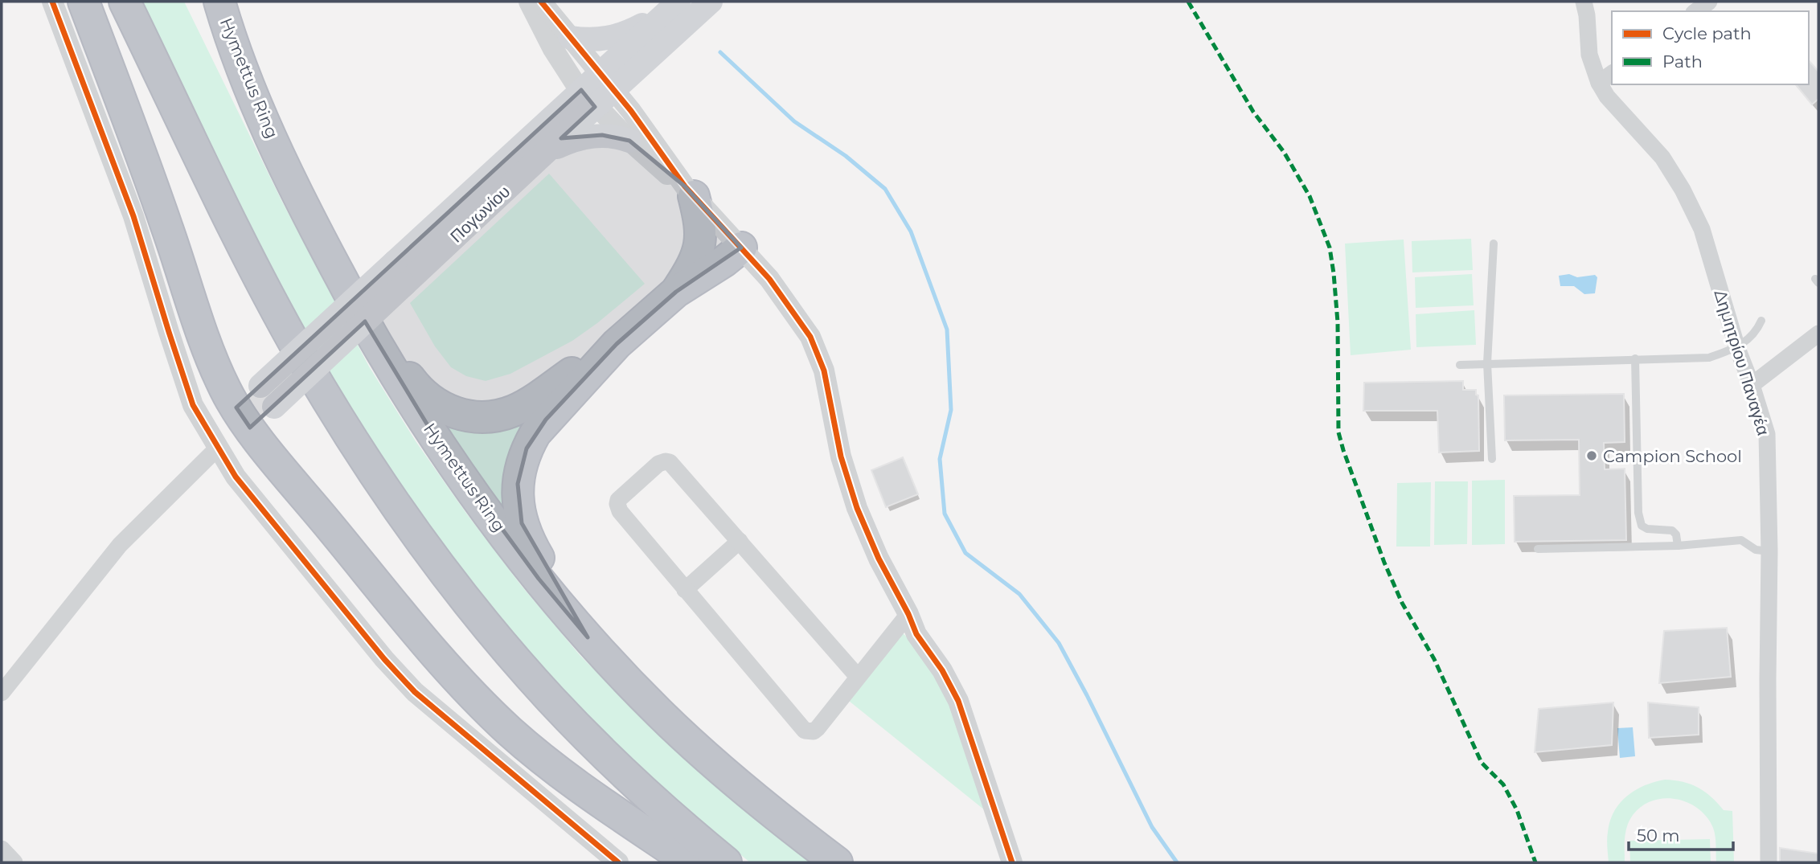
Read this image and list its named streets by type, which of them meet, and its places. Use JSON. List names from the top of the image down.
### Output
{
  "streets": {
    "highway": ["Hymettus Ring"],
    "main road": ["Πογωνίου"],
    "street": ["Δημητρίου Παναγέα"]
  },
  "places": ["Campion School"],
  "legend": ["Cycle path", "Path"],
  "scale_bar": "50 m"
}
